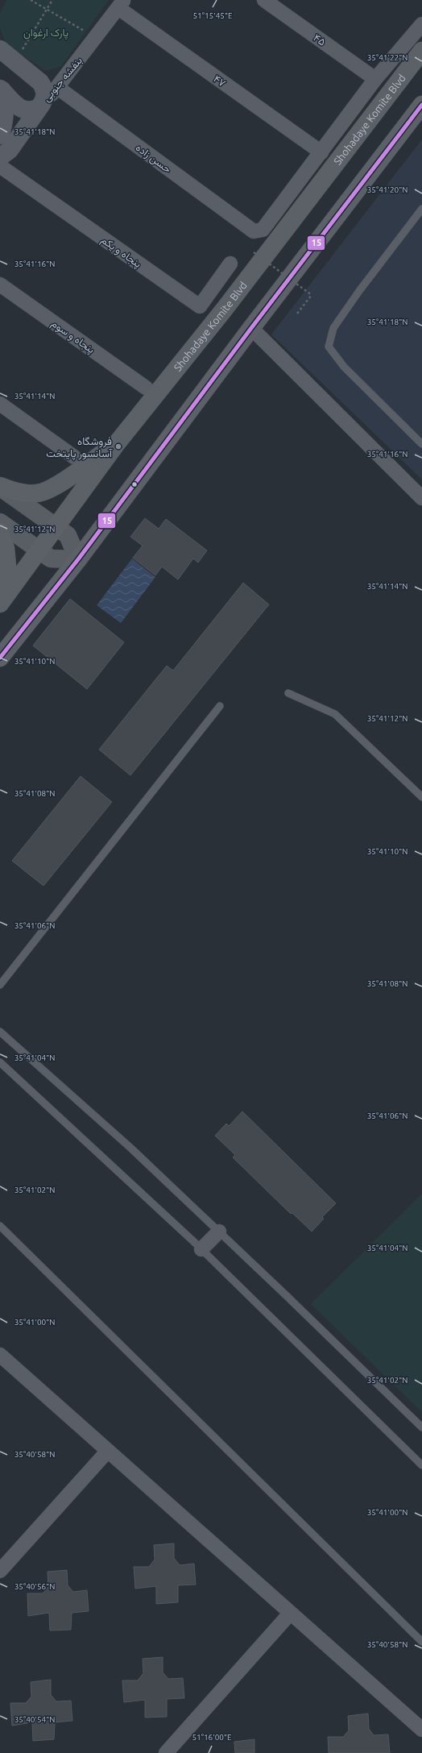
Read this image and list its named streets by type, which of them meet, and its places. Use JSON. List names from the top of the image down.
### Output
{
  "streets": {
    "main road": ["Shohadaye Komite Blvd"],
    "street": [
      "۴۵",
      "بنفشه جنوبی",
      "۴۷",
      "حسن زاده",
      "پنجاه و یکم",
      "پنجاه و سوم"
    ]
  },
  "crossings": [
    ["بنفشه جنوبی", "۴۷"],
    ["بنفشه جنوبی", "حسن زاده"],
    ["۴۷", "حسن زاده"]
  ],
  "parks": ["پارک ارغوان"],
  "places": ["فروشگاه آسانسور پایتخت"],
  "lines": ["transit line 15"],
  "coordinates": [
    "51°15'45\"E",
    "35°41'22\"N",
    "35°41'18\"N",
    "35°41'20\"N",
    "35°41'16\"N",
    "35°41'14\"N",
    "35°41'12\"N",
    "35°41'10\"N",
    "35°41'08\"N",
    "35°41'06\"N",
    "35°41'04\"N",
    "35°41'02\"N",
    "35°41'00\"N",
    "35°40'58\"N",
    "35°40'56\"N",
    "35°40'54\"N",
    "51°16'00\"E"
  ]
}
